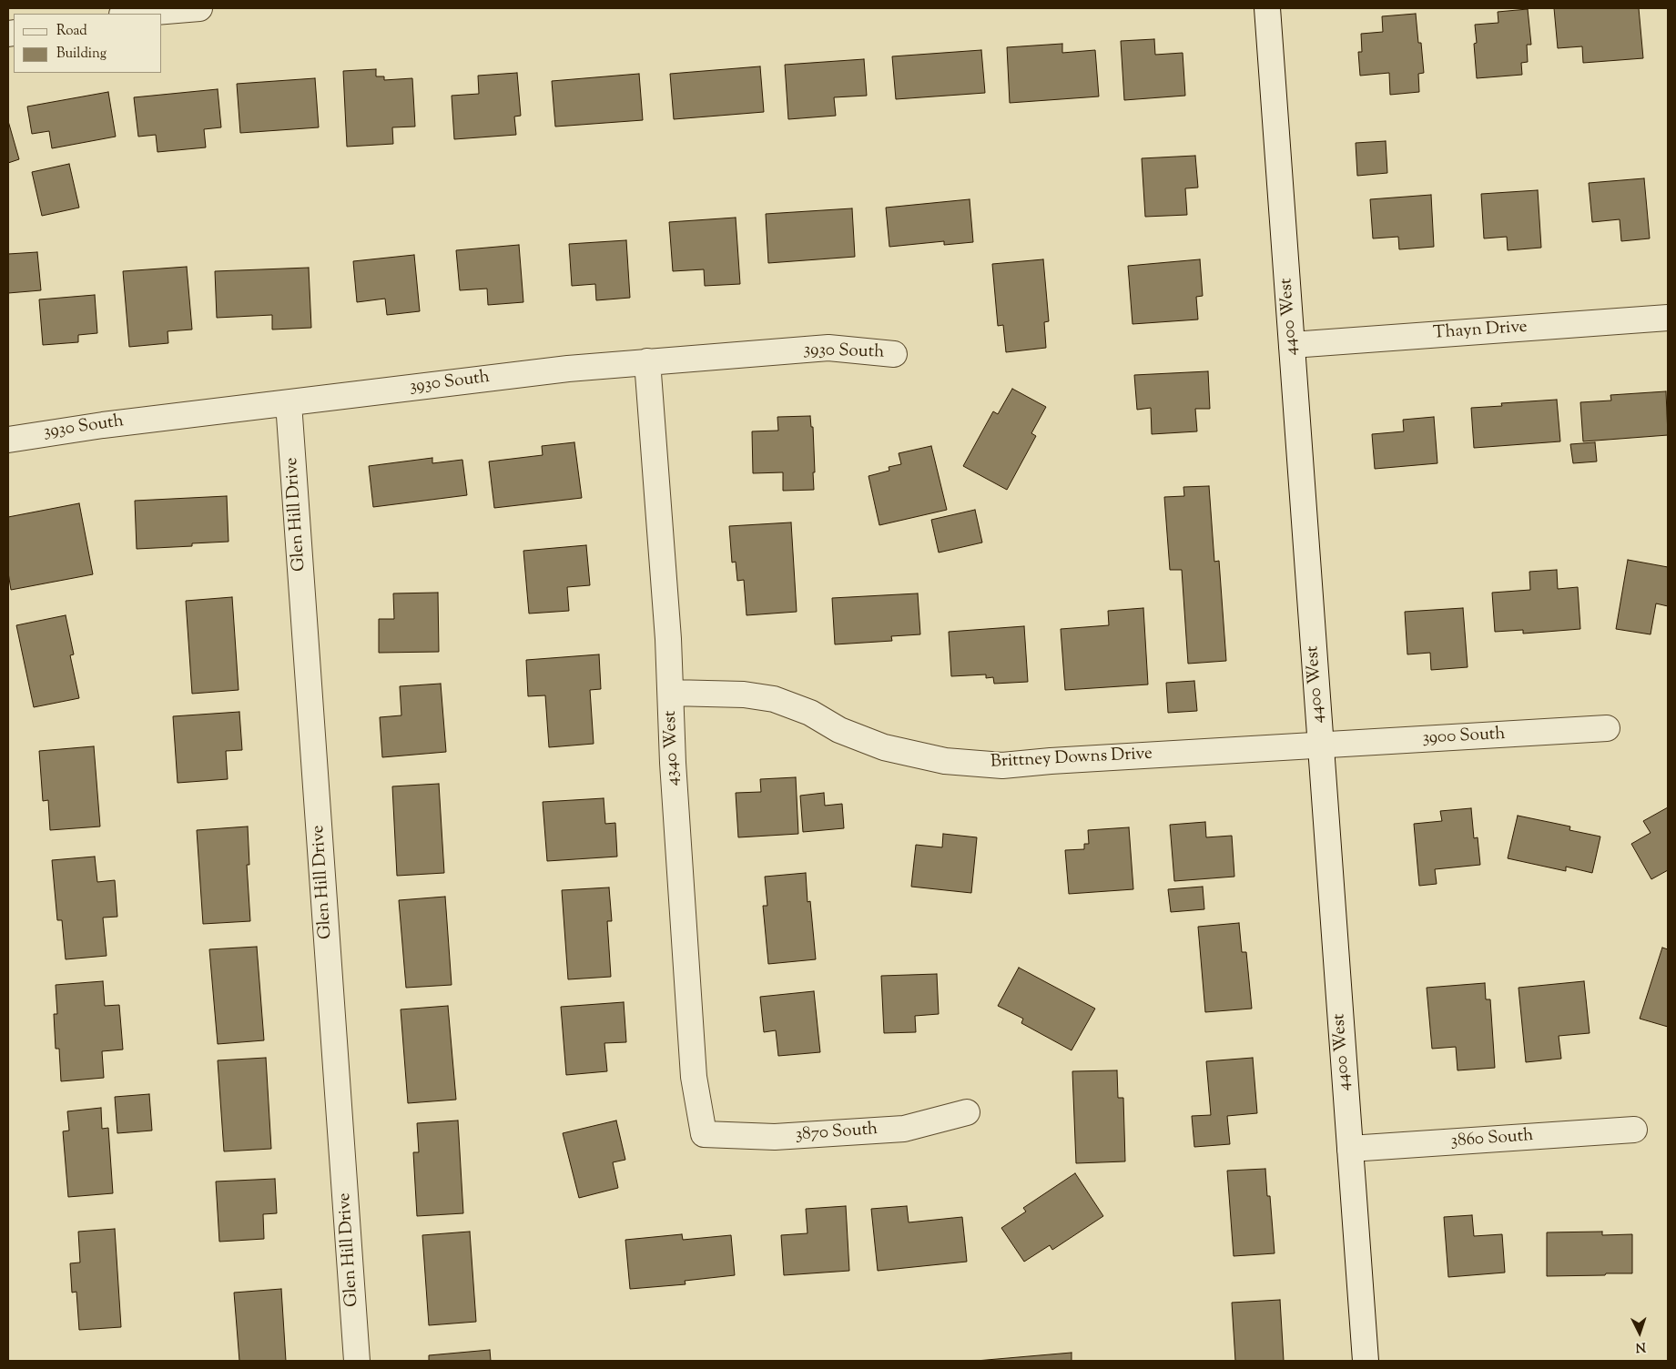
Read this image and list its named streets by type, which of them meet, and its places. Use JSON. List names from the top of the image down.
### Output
{
  "streets": {
    "street": [
      "4400 West",
      "Thayn Drive",
      "3930 South",
      "Glen Hill Drive",
      "3900 South",
      "4340 West",
      "Brittney Downs Drive",
      "3870 South",
      "3860 South"
    ]
  },
  "crossings": [
    ["4400 West", "Thayn Drive"],
    ["4400 West", "3900 South"],
    ["4400 West", "Brittney Downs Drive"],
    ["4400 West", "3860 South"],
    ["3930 South", "Glen Hill Drive"],
    ["3930 South", "4340 West"],
    ["3900 South", "Brittney Downs Drive"],
    ["4340 West", "Brittney Downs Drive"],
    ["4340 West", "3870 South"]
  ],
  "legend": ["Road", "Building"],
  "north": "bottom"
}
